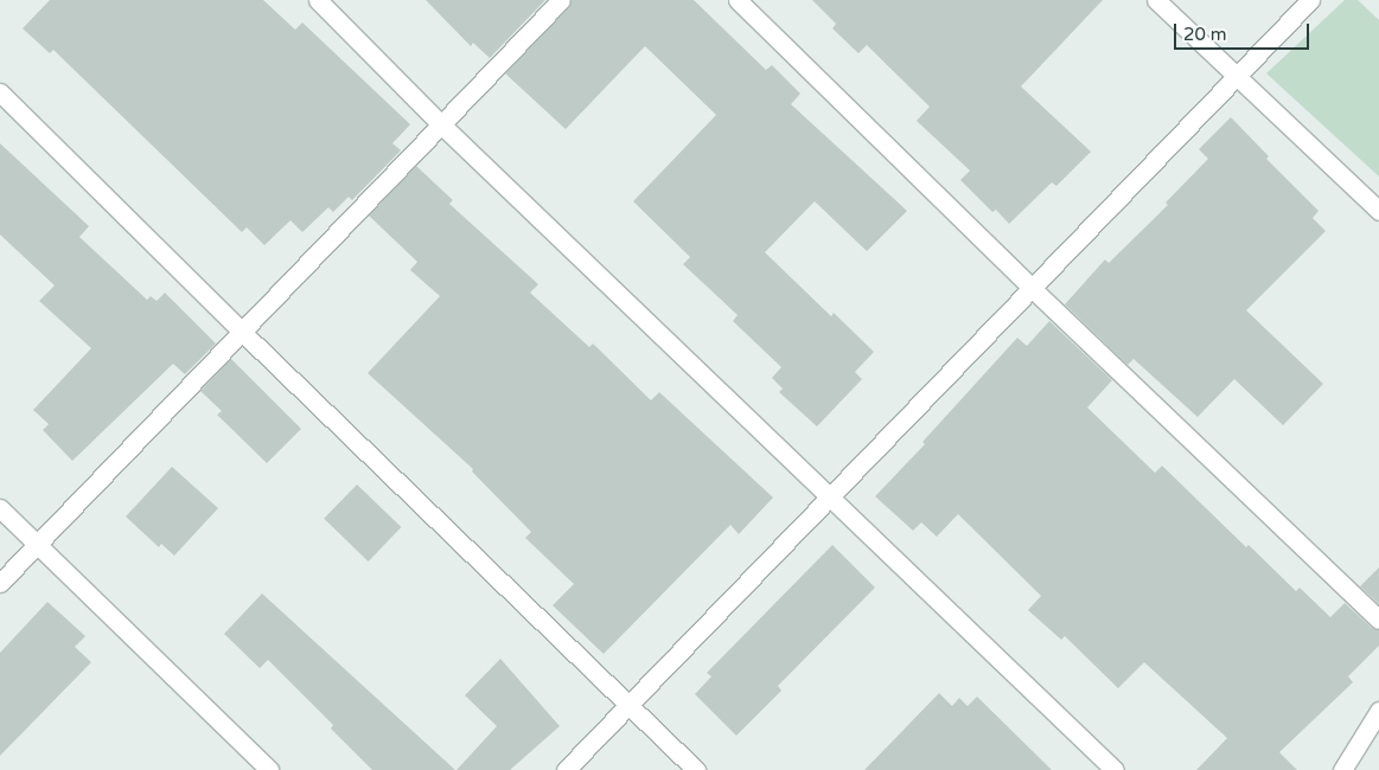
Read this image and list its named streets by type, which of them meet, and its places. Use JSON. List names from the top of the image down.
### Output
{
  "scale_bar": "20 m"
}
